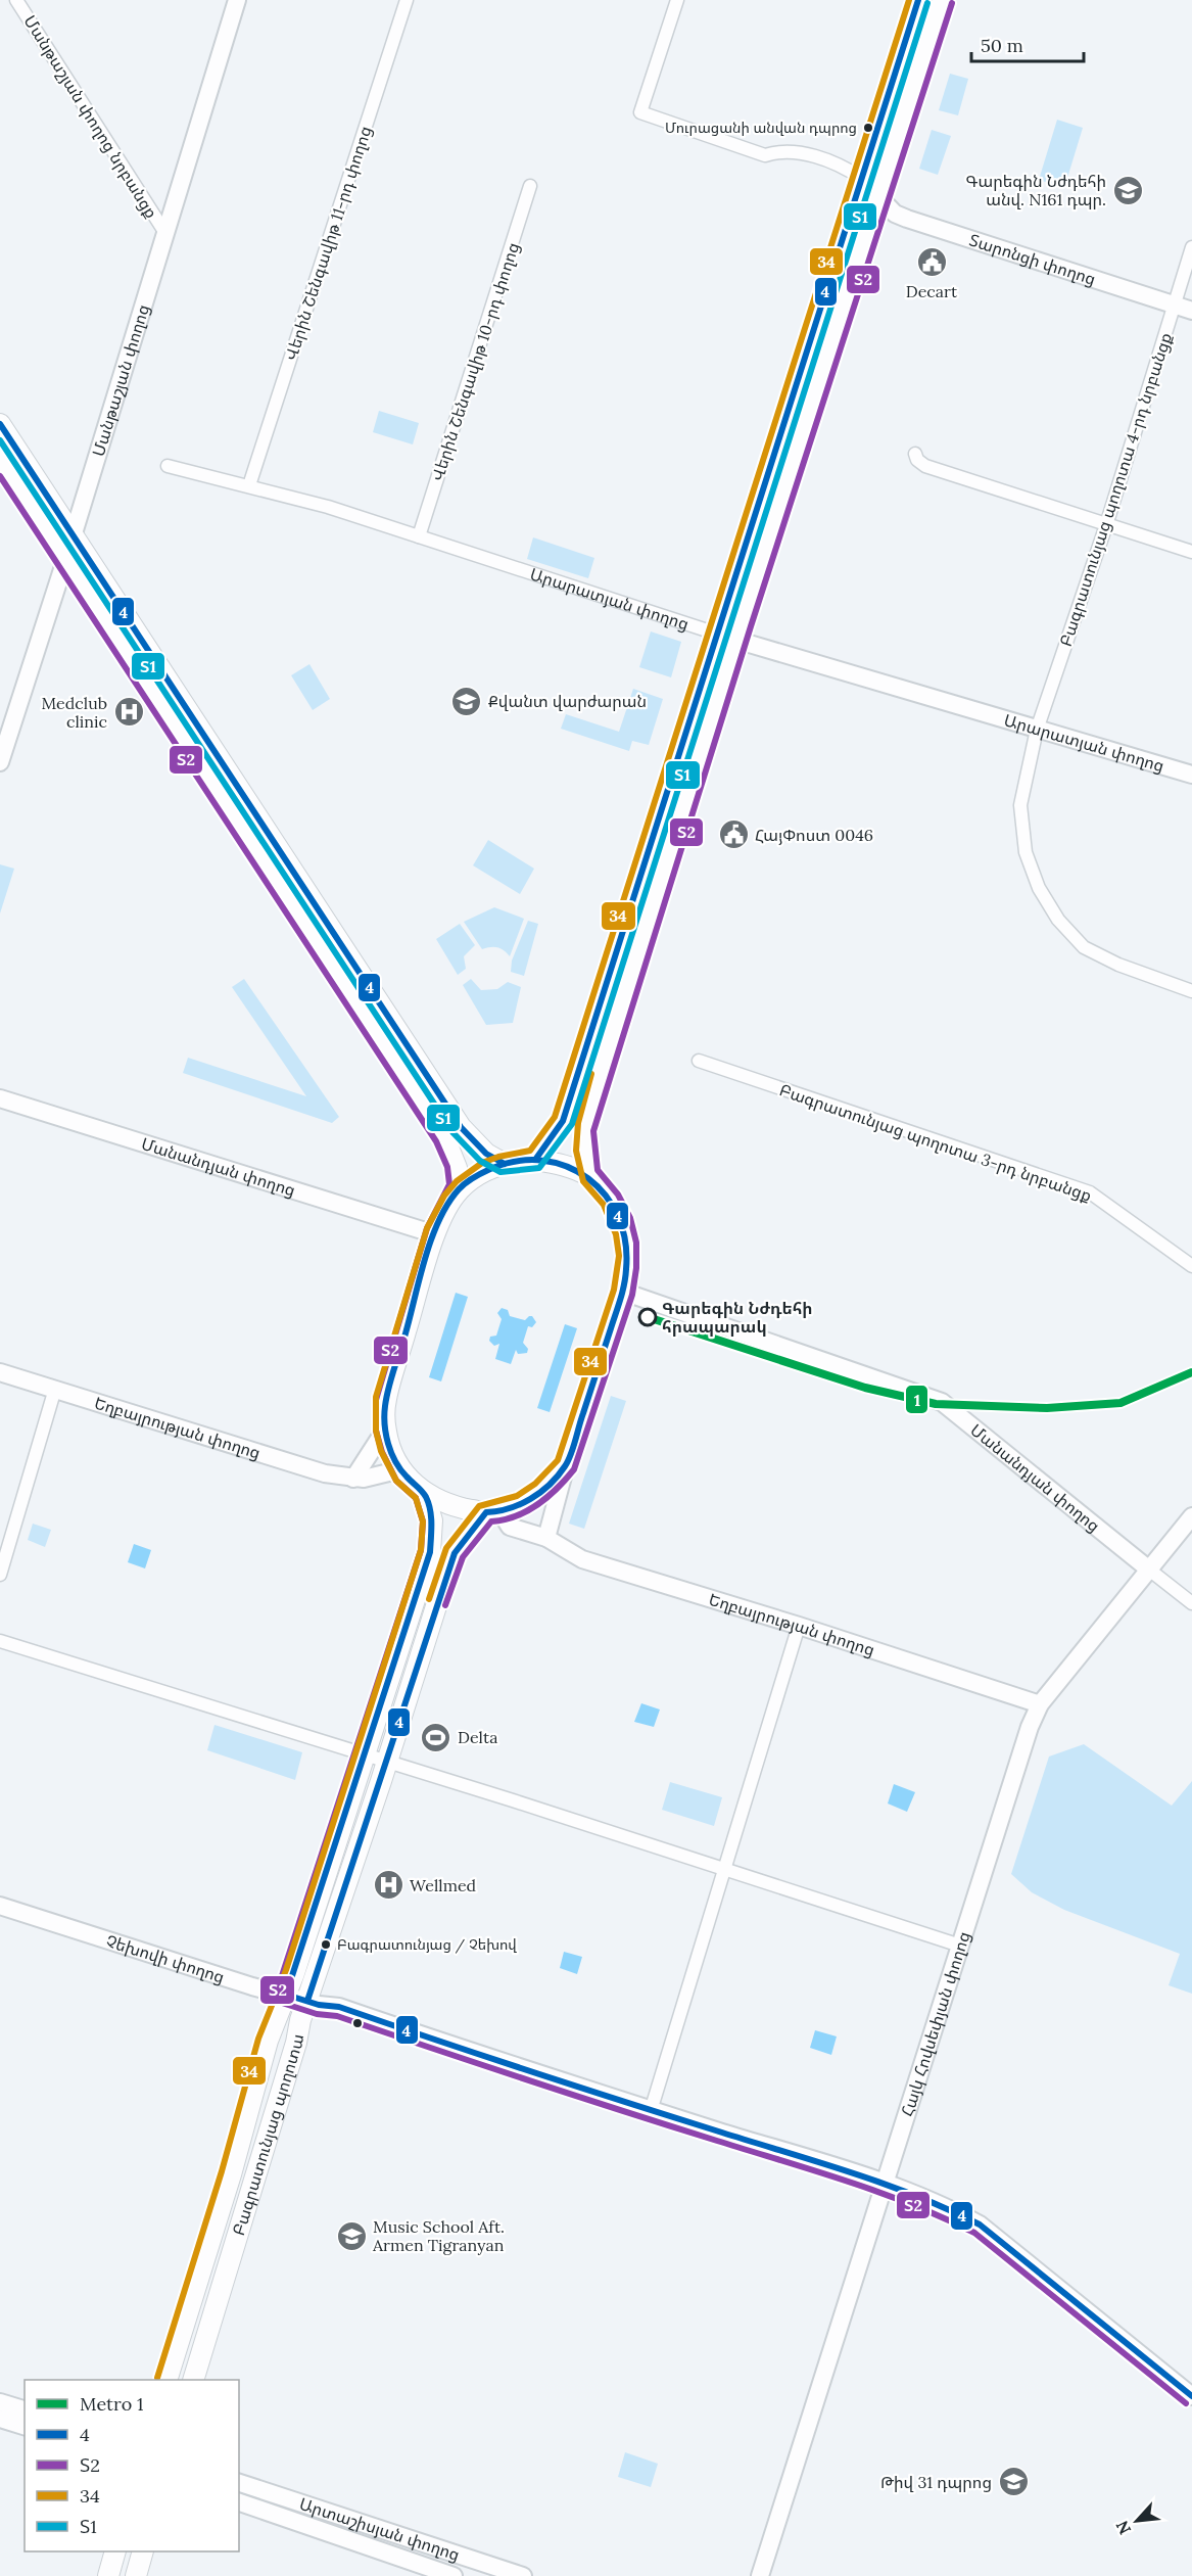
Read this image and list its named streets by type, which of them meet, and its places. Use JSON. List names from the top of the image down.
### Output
{
  "streets": {
    "main road": ["Բագրատունյաց պողոտա"],
    "street": [
      "Մանթաշյան փողոց նրբանցք",
      "Վերին Շենգավիթ 11-րդ փողոց",
      "Տարոնցի փողոց",
      "Վերին Շենգավիթ 10-րդ փողոց",
      "Մանթաշյան փողոց",
      "Բագրատունյաց պողոտա 4-րդ նրբանցք",
      "Արարատյան փողոց",
      "Բագրատունյաց պողոտա 3-րդ նրբանցք",
      "Մանանդյան փողոց",
      "Եղբայրության փողոց",
      "Չեխովի փողոց",
      "Հայկ Հովսեփյան փողոց",
      "Արտաշիսյան փողոց"
    ]
  },
  "crossings": [
    ["Մանթաշյան փողոց նրբանցք", "Մանթաշյան փողոց"],
    ["Վերին Շենգավիթ 11-րդ փողոց", "Արարատյան փողոց"],
    ["Տարոնցի փողոց", "Բագրատունյաց պողոտա 4-րդ նրբանցք"],
    ["Վերին Շենգավիթ 10-րդ փողոց", "Արարատյան փողոց"],
    ["Բագրատունյաց պողոտա 4-րդ նրբանցք", "Արարատյան փողոց"],
    ["Մանանդյան փողոց", "Հայկ Հովսեփյան փողոց"],
    ["Եղբայրության փողոց", "Հայկ Հովսեփյան փողոց"],
    ["Եղբայրության փողոց", "Բագրատունյաց պողոտա"],
    ["Չեխովի փողոց", "Հայկ Հովսեփյան փողոց"],
    ["Չեխովի փողոց", "Բագրատունյաց պողոտա"]
  ],
  "places": {
    "other": ["Մուրացանի անվան դպրոց", "Գարեգին Նժդեհի հրապարակ", "Բագրատունյաց / Չեխով"],
    "school or university": [
      "Գարեգին Նժդեհի անվ. N161 դպր.",
      "Քվանտ վարժարան",
      "Music School Aft. Armen Tigranyan",
      "Թիվ 31 դպրոց"
    ],
    "public building": ["Decart", "ՀայՓոստ 0046"],
    "hospital": ["Medclub clinic", "Wellmed"],
    "sports": ["Delta"]
  },
  "lines": [
    "transit line 4",
    "transit line 34",
    "transit line Տ2",
    "transit line Տ1",
    "metro line 1"
  ],
  "legend": [
    "Metro 1",
    "4",
    "Տ2",
    "34",
    "Տ1"
  ],
  "scale_bar": "50 m",
  "north": "bottom left"
}
